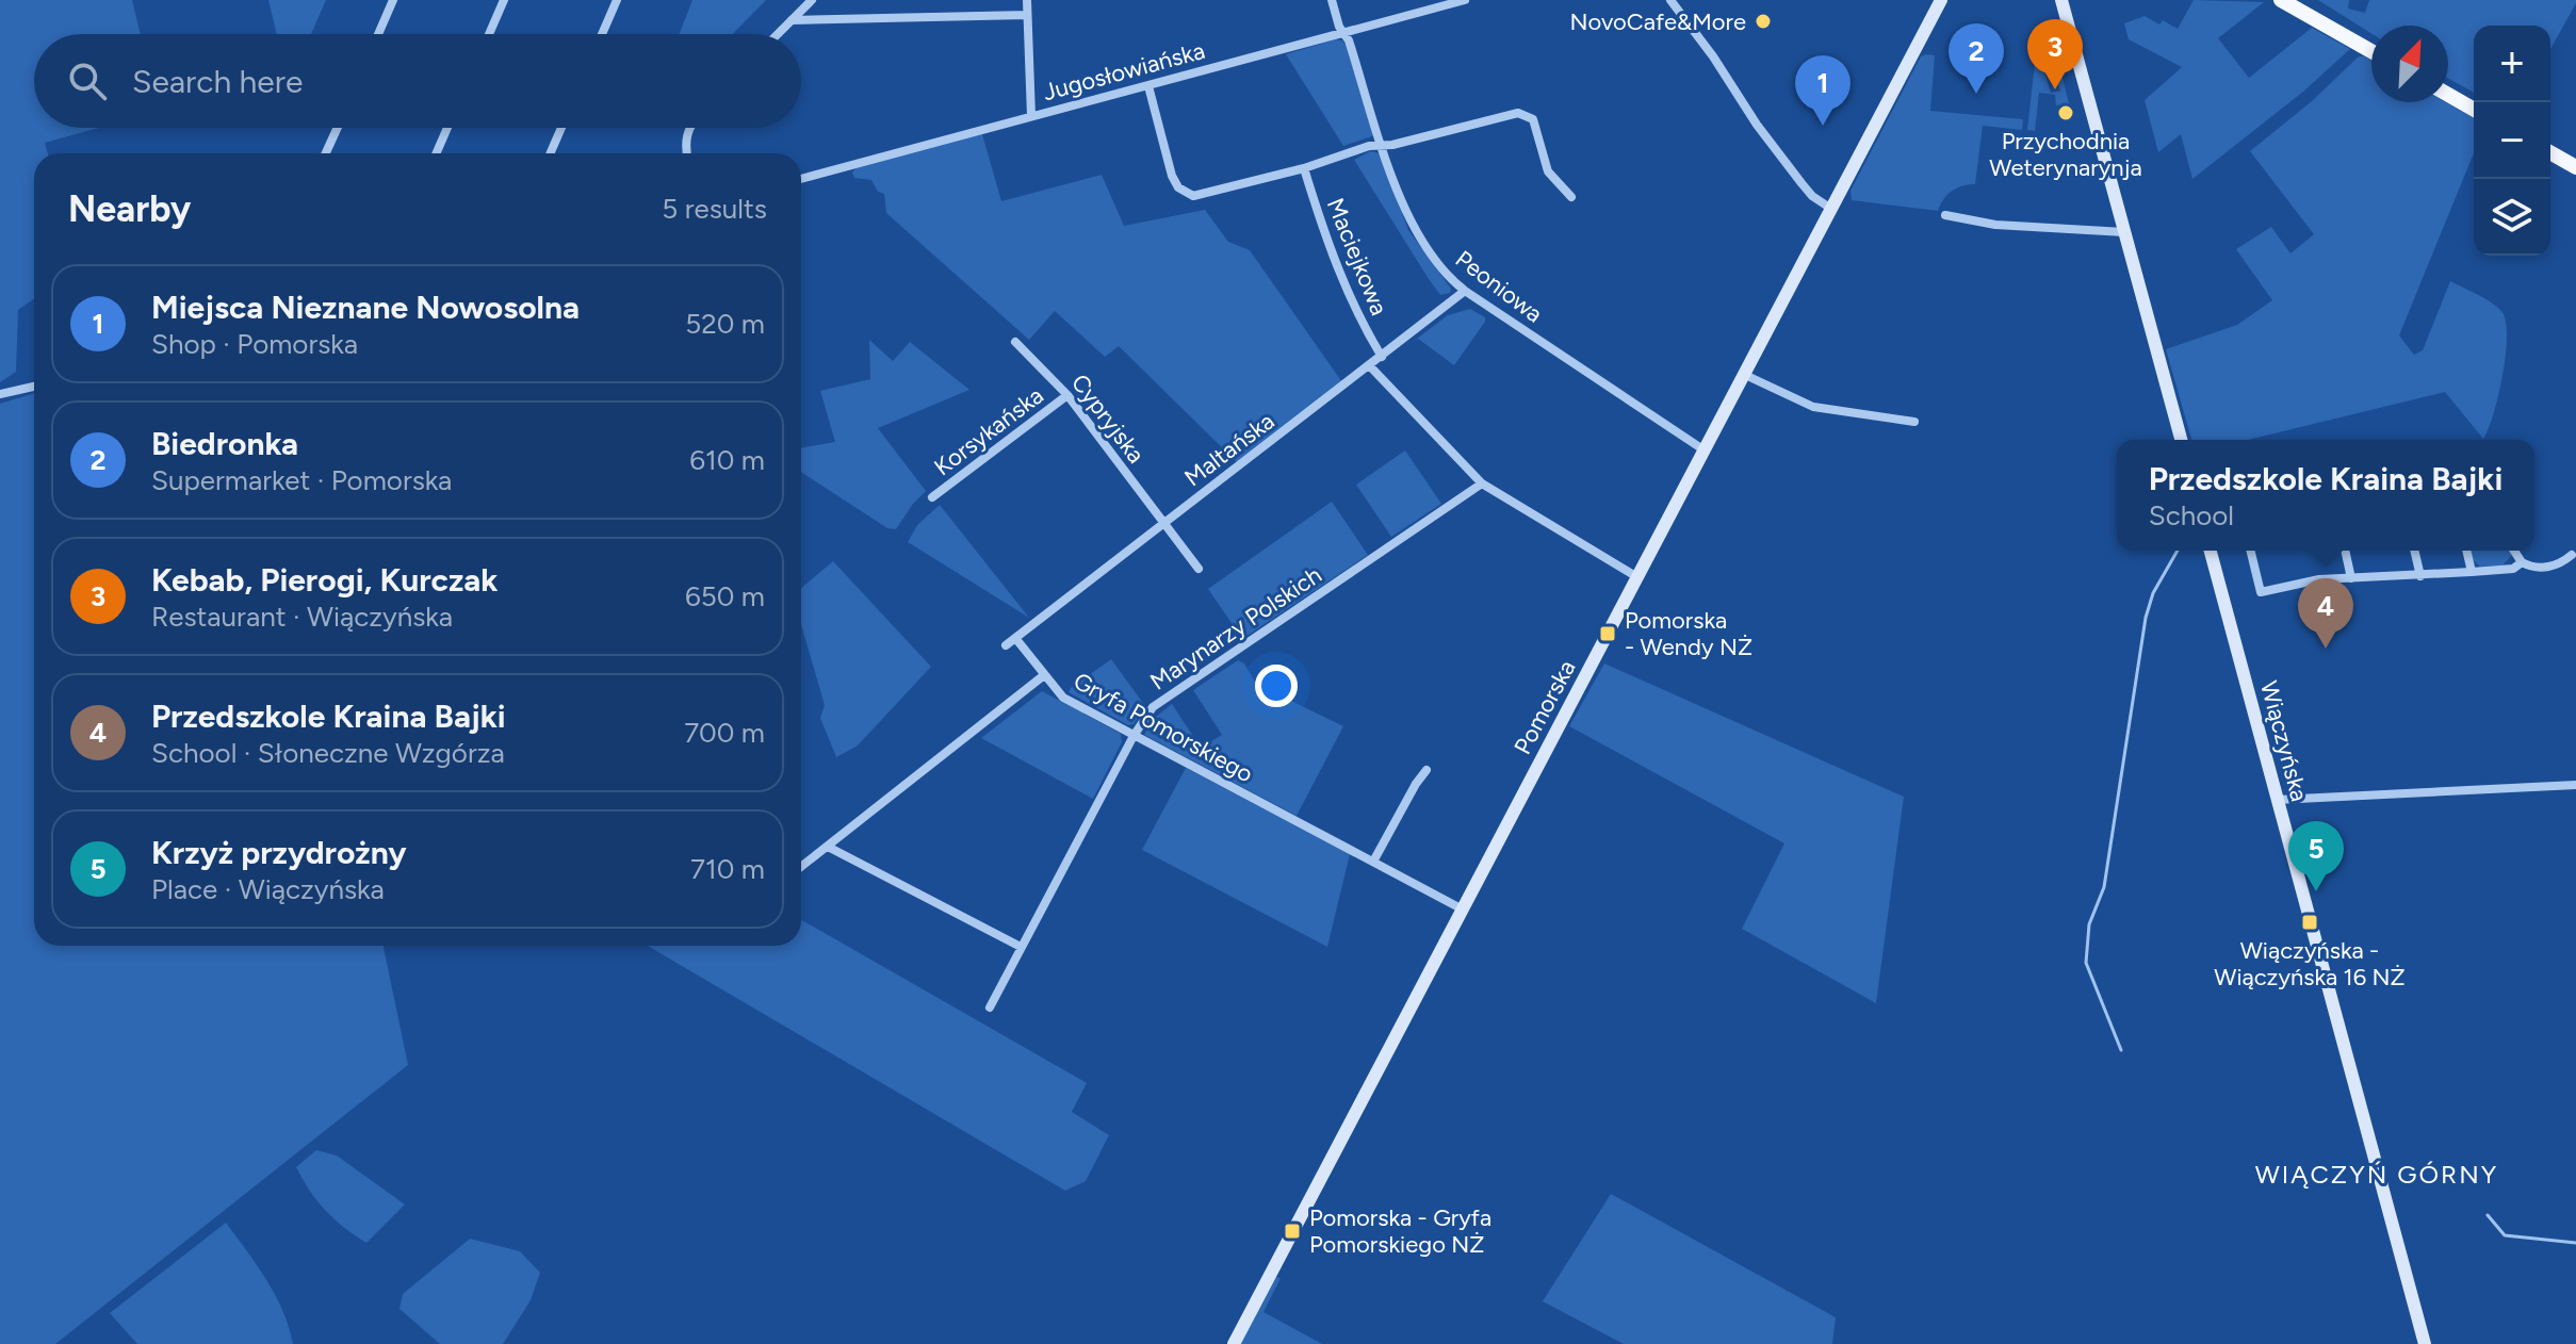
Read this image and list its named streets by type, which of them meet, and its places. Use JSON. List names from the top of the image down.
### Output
{
  "streets": {
    "street": [
      "Jugosłowiańska",
      "Maciejkowa",
      "Peoniowa",
      "Cypryjska",
      "Korsykańska",
      "Maltańska",
      "Marynarzy Polskich",
      "Pomorska",
      "Gryfa Pomorskiego",
      "Wiączyńska"
    ]
  },
  "crossings": [
    ["Jugosłowiańska", "Peoniowa"],
    ["Maciejkowa", "Maltańska"],
    ["Peoniowa", "Maltańska"],
    ["Peoniowa", "Pomorska"],
    ["Cypryjska", "Korsykańska"],
    ["Cypryjska", "Maltańska"],
    ["Marynarzy Polskich", "Gryfa Pomorskiego"],
    ["Pomorska", "Gryfa Pomorskiego"]
  ],
  "districts": ["WIĄCZYŃ GÓRNY"],
  "places": {
    "other": ["NovoCafe&More", "Przychodnia Weterynarynja"],
    "transit": ["Pomorska - Wendy NŻ", "Wiączyńska - Wiączyńska 16 NŻ", "Pomorska - Gryfa Pomorskiego NŻ"]
  },
  "north": "top right",
  "page": {
    "pins": [
      "3",
      "2",
      "1",
      "4",
      "5"
    ],
    "map_buttons": ["+", "−"],
    "search": "Search here",
    "heading": ["Nearby", "5 results"],
    "list": [
      {
        "mark": "1",
        "name": "Miejsca Nieznane Nowosolna",
        "note": "Shop · Pomorska",
        "value": "520 m"
      },
      {
        "mark": "2",
        "name": "Biedronka",
        "note": "Supermarket · Pomorska",
        "value": "610 m"
      },
      {
        "mark": "3",
        "name": "Kebab, Pierogi, Kurczak",
        "note": "Restaurant · Wiączyńska",
        "value": "650 m"
      },
      {
        "mark": "4",
        "name": "Przedszkole Kraina Bajki",
        "note": "School · Słoneczne Wzgórza",
        "value": "700 m"
      },
      {
        "mark": "5",
        "name": "Krzyż przydrożny",
        "note": "Place · Wiączyńska",
        "value": "710 m"
      }
    ],
    "popup": ["Przedszkole Kraina Bajki", "School"]
  }
}
